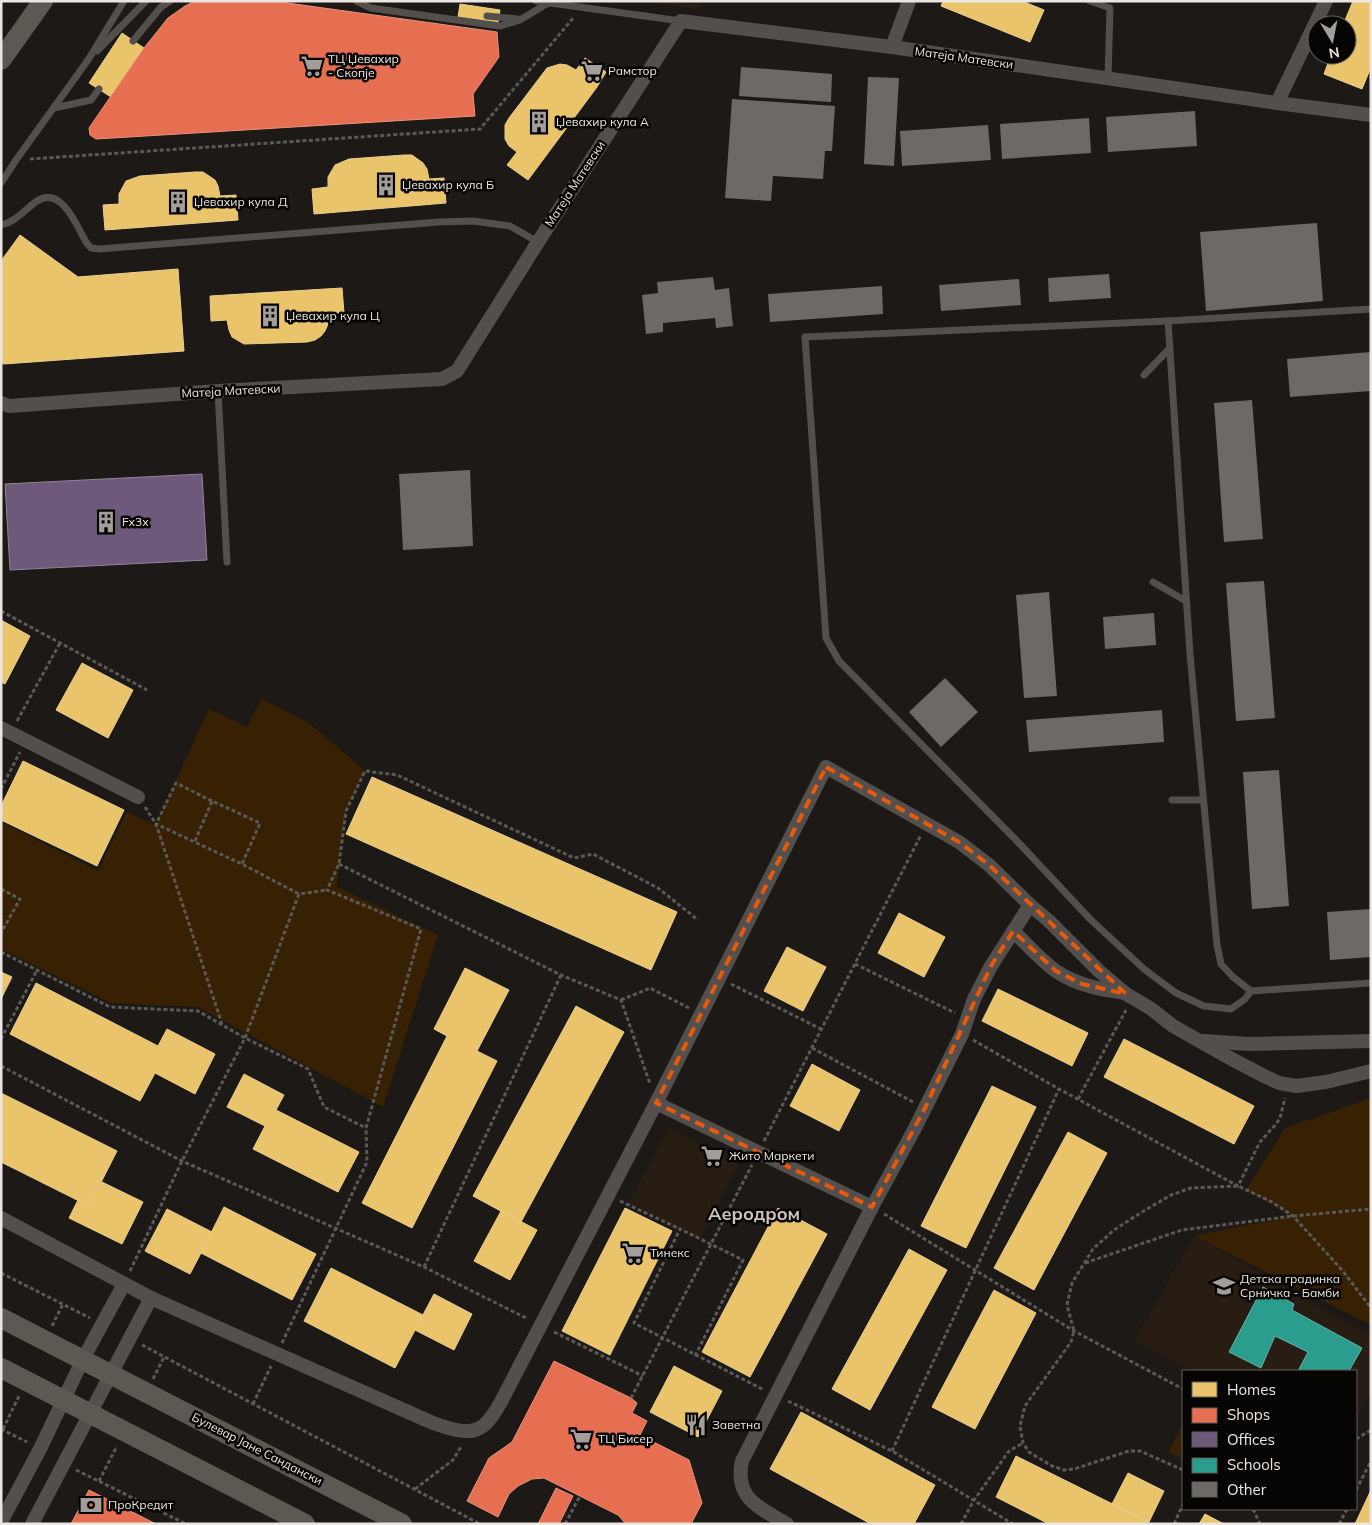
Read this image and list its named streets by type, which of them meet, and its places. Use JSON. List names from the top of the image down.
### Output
{
  "streets": {
    "street": ["Матеја Матевски", "Булевар Јане Сандански"]
  },
  "districts": ["Аеродром"],
  "places": {
    "supermarket": [
      "ТЦ Џевахир - Скопје",
      "Рамстор",
      "Жито Маркети",
      "Тинекс",
      "ТЦ Бисер"
    ],
    "building": [
      "Џевахир кула А",
      "Џевахир кула Б",
      "Џевахир кула Д",
      "Џевахир кула Ц",
      "Fx3x"
    ],
    "school or university": ["Детска градинка Срничка - Бамби"],
    "restaurant": ["Заветна"],
    "bank": ["ПроКредит"]
  },
  "legend": [
    "Homes",
    "Shops",
    "Offices",
    "Schools",
    "Other"
  ],
  "north": "bottom"
}
